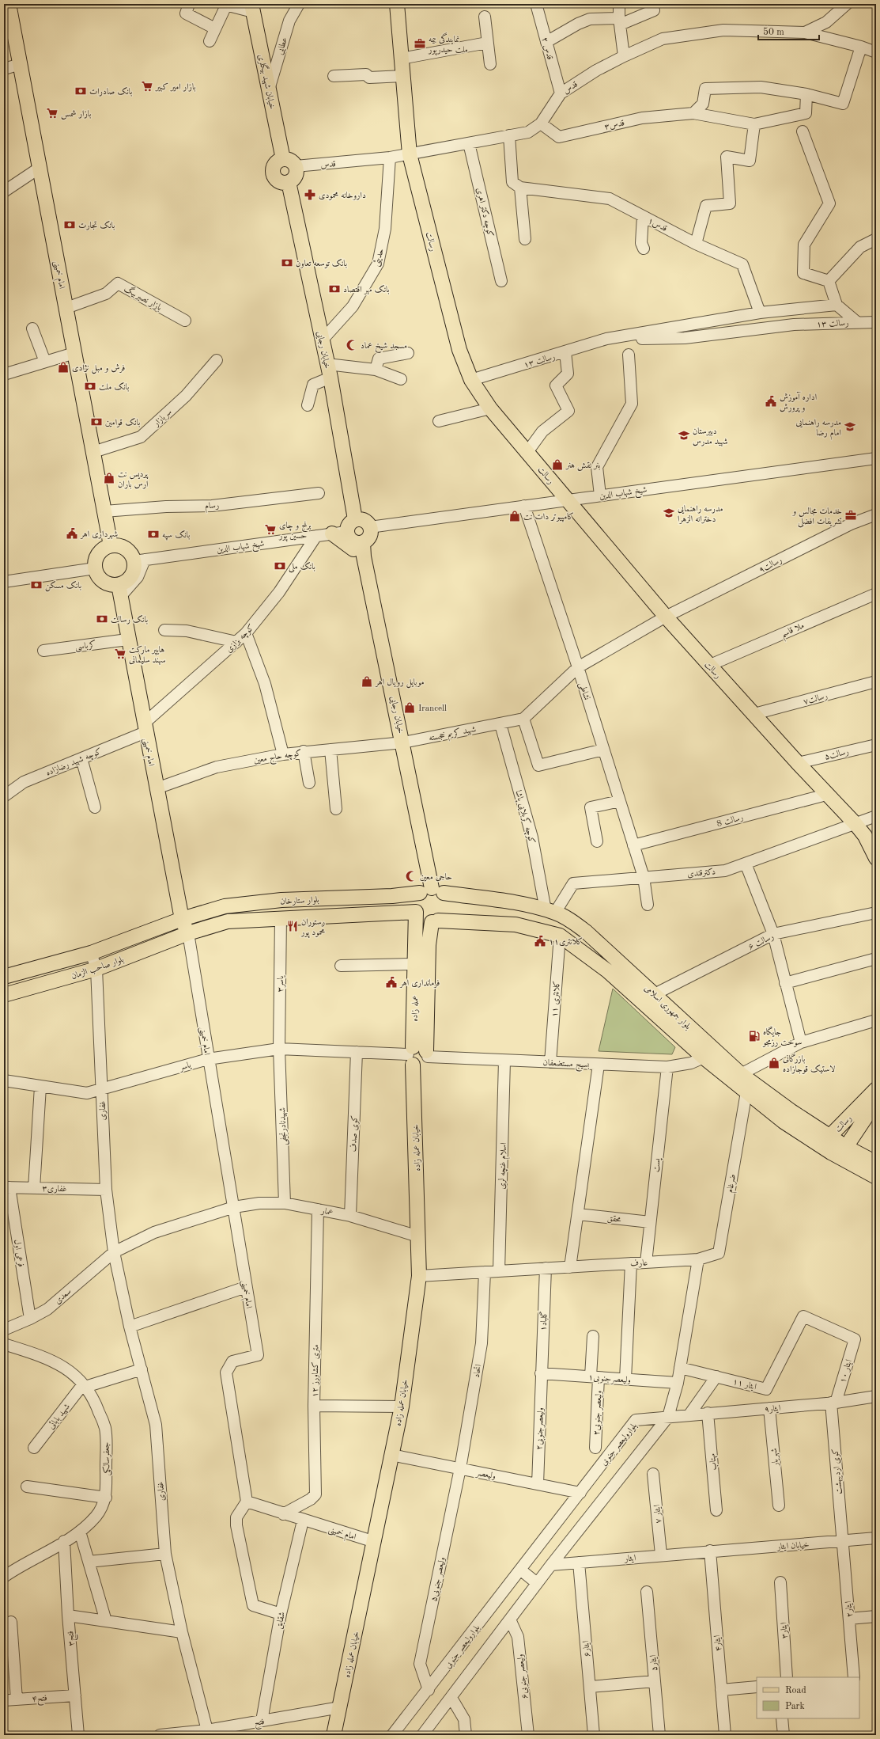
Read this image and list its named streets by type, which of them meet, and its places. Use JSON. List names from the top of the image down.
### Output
{
  "streets": {
    "main road": [
      "خیابان شهید بیگلری",
      "رسالت",
      "امام خمینی",
      "خیابان رجایی",
      "بلوار ستارخان",
      "بلوار صاحب الزمان",
      "بلوار جمهوری اسلامی",
      "عمله زاده",
      "خیابان عمله زاده"
    ],
    "street": [
      "عطایی",
      "قدس ۲",
      "قدس",
      "قدس۳",
      "کوچه دکتر اهری",
      "قدس۱",
      "حدیثی",
      "بازار نصیربیگ",
      "رسالت ۱۳",
      "سربازار",
      "شیخ شهاب الدین",
      "رسام",
      "رسالت۹",
      "ملا قاسم",
      "کوچه بزازی",
      "کرباسی",
      "نشاطی",
      "رسالت۷",
      "شهید کریم خجسته",
      "رسالت۵",
      "کوچه حاج معین",
      "کوچه شهید رضازاده",
      "کوچه کربلایی پاشا",
      "رسالت 8",
      "دکترقندی",
      "رسالت ۶",
      "یاسر۳",
      "کلانتری ۱۱",
      "بسیج مستضعفان",
      "یاسر",
      "غفاری",
      "شهیدنادرنجفی",
      "کوی صدف",
      "پست",
      "اسلام غنچه لری",
      "ضرغام",
      "غفاری۳",
      "عمار",
      "محقق",
      "فرعی اول",
      "عارف",
      "سعدی",
      "گلباد۱",
      "۱۲ متری کشاورز",
      "اتحاد",
      "ایثار ۱۰",
      "ولیعصرجنوبی۱",
      "ایثار ۱۱",
      "ایثار۹",
      "ولیعصر جنوبی۲",
      "شهید بابائی",
      "ولیعصرجنوبی۲",
      "بلوارولیعصر جنوبی",
      "شهریار",
      "جعفرسالکی",
      "مهتاب",
      "کوی اردیبهشت",
      "ولیعصر",
      "ایثار ۷",
      "خیابان ایثار",
      "ایثار",
      "ولیعصر جنوبی۵",
      "ایثار۲",
      "شقایق",
      "ایثار۳",
      "فتح۳",
      "ایثار۴",
      "ایثار۶",
      "ایثار۵",
      "ولیعصر جنوبی۶",
      "فتح۴",
      "فتح"
    ]
  },
  "crossings": [
    ["عطایی", "خیابان شهید بیگلری"],
    ["قدس ۲", "قدس"],
    ["خیابان شهید بیگلری", "قدس"],
    ["خیابان شهید بیگلری", "خیابان رجایی"],
    ["قدس", "قدس۳"],
    ["قدس", "کوچه دکتر اهری"],
    ["قدس", "رسالت"],
    ["قدس", "حدیثی"],
    ["قدس", "خیابان رجایی"],
    ["قدس۱", "رسالت ۱۳"],
    ["رسالت", "رسالت ۱۳"],
    ["رسالت", "شیخ شهاب الدین"],
    ["رسالت", "رسالت۹"],
    ["رسالت", "ملا قاسم"],
    ["رسالت", "رسالت۷"],
    ["رسالت", "رسالت۵"],
    ["رسالت", "رسالت 8"],
    ["رسالت", "دکترقندی"],
    ["رسالت", "بلوار جمهوری اسلامی"],
    ["حدیثی", "خیابان رجایی"],
    ["امام خمینی", "بازار نصیربیگ"],
    ["امام خمینی", "سربازار"],
    ["امام خمینی", "شیخ شهاب الدین"],
    ["امام خمینی", "رسام"],
    ["امام خمینی", "کوچه بزازی"],
    ["امام خمینی", "کرباسی"],
    ["امام خمینی", "کوچه حاج معین"],
    ["امام خمینی", "کوچه شهید رضازاده"],
    ["امام خمینی", "بلوار ستارخان"],
    ["امام خمینی", "بلوار صاحب الزمان"],
    ["امام خمینی", "یاسر"],
    ["امام خمینی", "خیابان عمله زاده"],
    ["امام خمینی", "عمار"],
    ["امام خمینی", "۱۲ متری کشاورز"],
    ["امام خمینی", "شقایق"],
    ["خیابان رجایی", "شیخ شهاب الدین"],
    ["خیابان رجایی", "شهید کریم خجسته"],
    ["خیابان رجایی", "کوچه حاج معین"],
    ["خیابان رجایی", "بلوار ستارخان"],
    ["خیابان رجایی", "بلوار جمهوری اسلامی"],
    ["خیابان رجایی", "عمله زاده"],
    ["شیخ شهاب الدین", "کوچه بزازی"],
    ["شیخ شهاب الدین", "نشاطی"],
    ["رسالت۹", "نشاطی"],
    ["رسالت۹", "شهید کریم خجسته"],
    ["کوچه بزازی", "کوچه شهید رضازاده"],
    ["نشاطی", "رسالت 8"],
    ["نشاطی", "دکترقندی"],
    ["شهید کریم خجسته", "کوچه حاج معین"],
    ["شهید کریم خجسته", "کوچه کربلایی پاشا"],
    ["کوچه کربلایی پاشا", "دکترقندی"],
    ["کوچه کربلایی پاشا", "بلوار جمهوری اسلامی"],
    ["دکترقندی", "بلوار جمهوری اسلامی"],
    ["بلوار ستارخان", "بلوار صاحب الزمان"],
    ["بلوار ستارخان", "یاسر۳"],
    ["بلوار ستارخان", "بلوار جمهوری اسلامی"],
    ["بلوار ستارخان", "عمله زاده"],
    ["رسالت ۶", "بلوار جمهوری اسلامی"],
    ["بلوار صاحب الزمان", "غفاری"],
    ["یاسر۳", "یاسر"],
    ["یاسر۳", "شهیدنادرنجفی"],
    ["کلانتری ۱۱", "بلوار جمهوری اسلامی"],
    ["کلانتری ۱۱", "بسیج مستضعفان"],
    ["بلوار جمهوری اسلامی", "عمله زاده"],
    ["بلوار جمهوری اسلامی", "بسیج مستضعفان"],
    ["بلوار جمهوری اسلامی", "ضرغام"],
    ["عمله زاده", "بسیج مستضعفان"],
    ["عمله زاده", "یاسر"],
    ["عمله زاده", "خیابان عمله زاده"],
    ["بسیج مستضعفان", "پست"],
    ["بسیج مستضعفان", "اسلام غنچه لری"],
    ["یاسر", "غفاری"],
    ["یاسر", "شهیدنادرنجفی"],
    ["یاسر", "کوی صدف"],
    ["یاسر", "خیابان عمله زاده"],
    ["غفاری", "غفاری۳"],
    ["غفاری", "سعدی"],
    ["غفاری", "فتح"],
    ["شهیدنادرنجفی", "عمار"],
    ["کوی صدف", "عمار"],
    ["خیابان عمله زاده", "عمار"],
    ["خیابان عمله زاده", "عارف"],
    ["خیابان عمله زاده", "ولیعصر"],
    ["خیابان عمله زاده", "فتح"],
    ["پست", "محقق"],
    ["پست", "عارف"],
    ["اسلام غنچه لری", "عارف"],
    ["ضرغام", "عارف"],
    ["غفاری۳", "فرعی اول"],
    ["عمار", "۱۲ متری کشاورز"],
    ["فرعی اول", "سعدی"],
    ["عارف", "گلباد۱"],
    ["عارف", "اتحاد"],
    ["گلباد۱", "ولیعصرجنوبی۱"],
    ["گلباد۱", "ولیعصرجنوبی۲"],
    ["اتحاد", "ولیعصر"],
    ["اتحاد", "ولیعصر جنوبی۵"],
    ["ایثار ۱۰", "ایثار ۱۱"],
    ["ایثار ۱۰", "ایثار۹"],
    ["ایثار ۱۰", "کوی اردیبهشت"],
    ["ولیعصرجنوبی۱", "ولیعصر جنوبی۲"],
    ["ولیعصرجنوبی۱", "ولیعصرجنوبی۲"],
    ["ایثار۹", "بلوارولیعصر جنوبی"],
    ["ایثار۹", "شهریار"],
    ["ایثار۹", "مهتاب"],
    ["ایثار۹", "کوی اردیبهشت"],
    ["شهید بابائی", "جعفرسالکی"],
    ["ولیعصرجنوبی۲", "ولیعصر"],
    ["بلوارولیعصر جنوبی", "ولیعصر"],
    ["بلوارولیعصر جنوبی", "ولیعصر جنوبی۵"],
    ["جعفرسالکی", "فتح۳"],
    ["کوی اردیبهشت", "خیابان ایثار"],
    ["کوی اردیبهشت", "ایثار۲"],
    ["ولیعصر", "ولیعصر جنوبی۵"],
    ["ایثار ۷", "ایثار"],
    ["خیابان ایثار", "ایثار"],
    ["خیابان ایثار", "ایثار۲"],
    ["خیابان ایثار", "ایثار۴"],
    ["ایثار", "ایثار۴"],
    ["ایثار", "ایثار۶"],
    ["شقایق", "فتح"],
    ["فتح۳", "فتح۴"]
  ],
  "places": {
    "office": ["نمایندگی بیمه ملت حیدرپور", "خدمات مجالس و تشریفات افضلی"],
    "supermarket": [
      "بازار امیر کبیر",
      "بازار شمس",
      "برنج و چای حسین پور",
      "هایپر مارکت سهند سلیمانی"
    ],
    "bank": [
      "بانک صادرات",
      "بانک تجارت",
      "بانک توسعه تعاون",
      "بانک مهر اقتصاد",
      "بانک ملت",
      "بانک قوامین",
      "بانک سپه",
      "بانک ملی",
      "بانک مسکن",
      "بانک رسالت"
    ],
    "pharmacy": ["داروخانه محمودی"],
    "mosque": ["مسجد شیخ عماد", "حاجی معین"],
    "shop": [
      "فرش و مبل نژادی",
      "بنر نقش هنر",
      "پردیس نت ارس باران",
      "کامپیوتر دات نت",
      "موبایل رویال اهر",
      "Irancell",
      "بازرگانی لاستیک قوجازاده"
    ],
    "public building": [
      "اداره آموزش و پرورش",
      "شهرداری اهر",
      "کلانتری۱۱",
      "فرمانداری اهر"
    ],
    "school or university": ["مدرسه راهنمایی امام رضا", "دبیرستان شهید مدرس", "مدرسه راهنمایی دخترانه الزهرا"],
    "restaurant": ["رستوران محمود پور"],
    "fuel station": ["جایگاه سوخت رزمجو"]
  },
  "legend": ["Road", "Park"],
  "scale_bar": "50 m"
}
